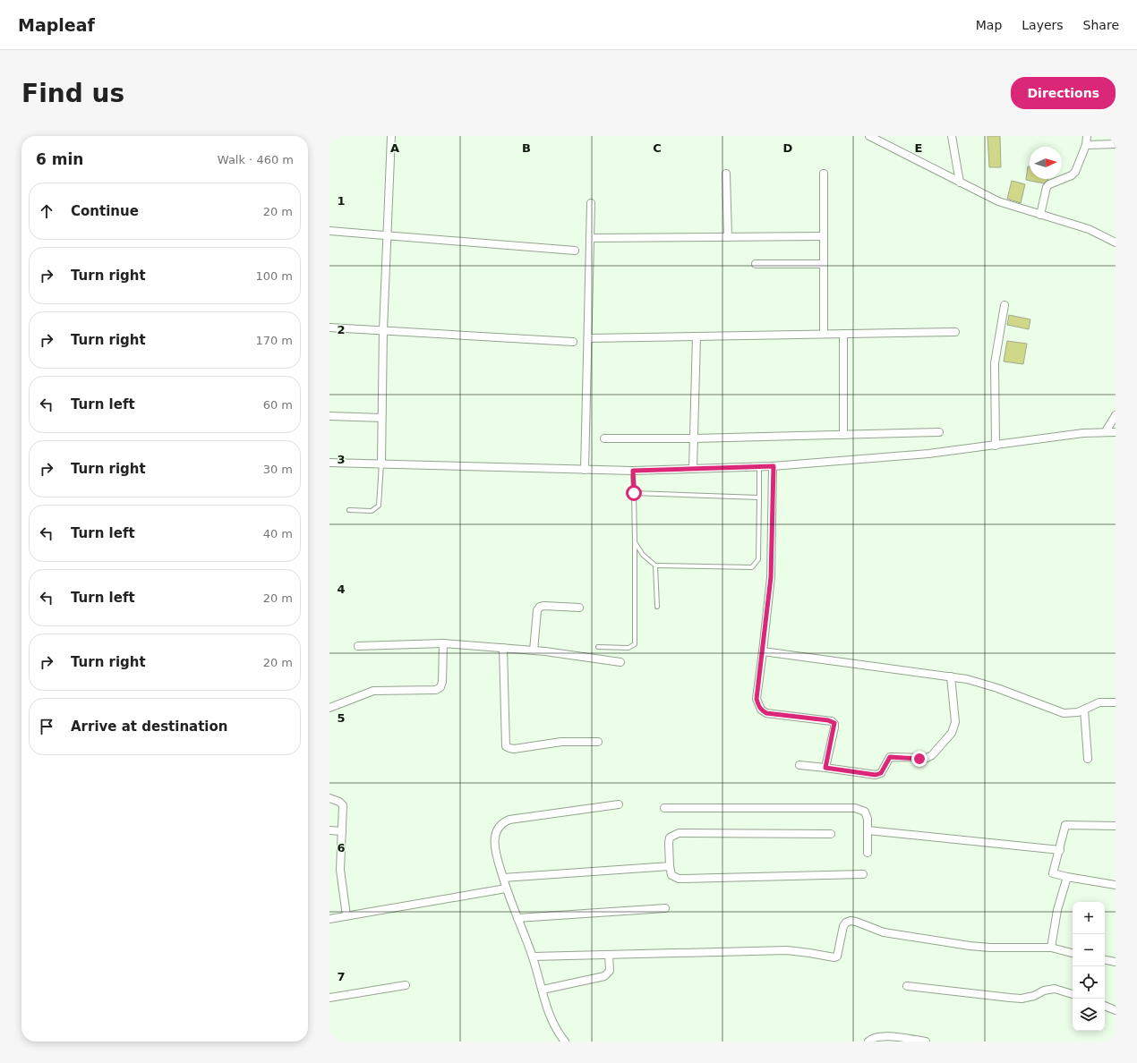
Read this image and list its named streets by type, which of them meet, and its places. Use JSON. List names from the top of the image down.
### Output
{
  "north": "right",
  "page": {
    "header": "Mapleaf",
    "nav": ["Map", "Layers", "Share"],
    "buttons": "Directions",
    "title": "Find us",
    "heading": ["6 min", "Walk · 460 m"],
    "list": [
      ["Continue", "20 m"],
      ["Turn right", "100 m"],
      ["Turn right", "170 m"],
      ["Turn left", "60 m"],
      ["Turn right", "30 m"],
      ["Turn left", "40 m"],
      ["Turn left", "20 m"],
      ["Turn right", "20 m"],
      "Arrive at destination"
    ],
    "map_buttons": ["+", "−"]
  },
  "grid": {
    "columns": [
      "A",
      "B",
      "C",
      "D",
      "E"
    ],
    "rows": [
      "1",
      "2",
      "3",
      "4",
      "5",
      "6",
      "7"
    ]
  }
}
